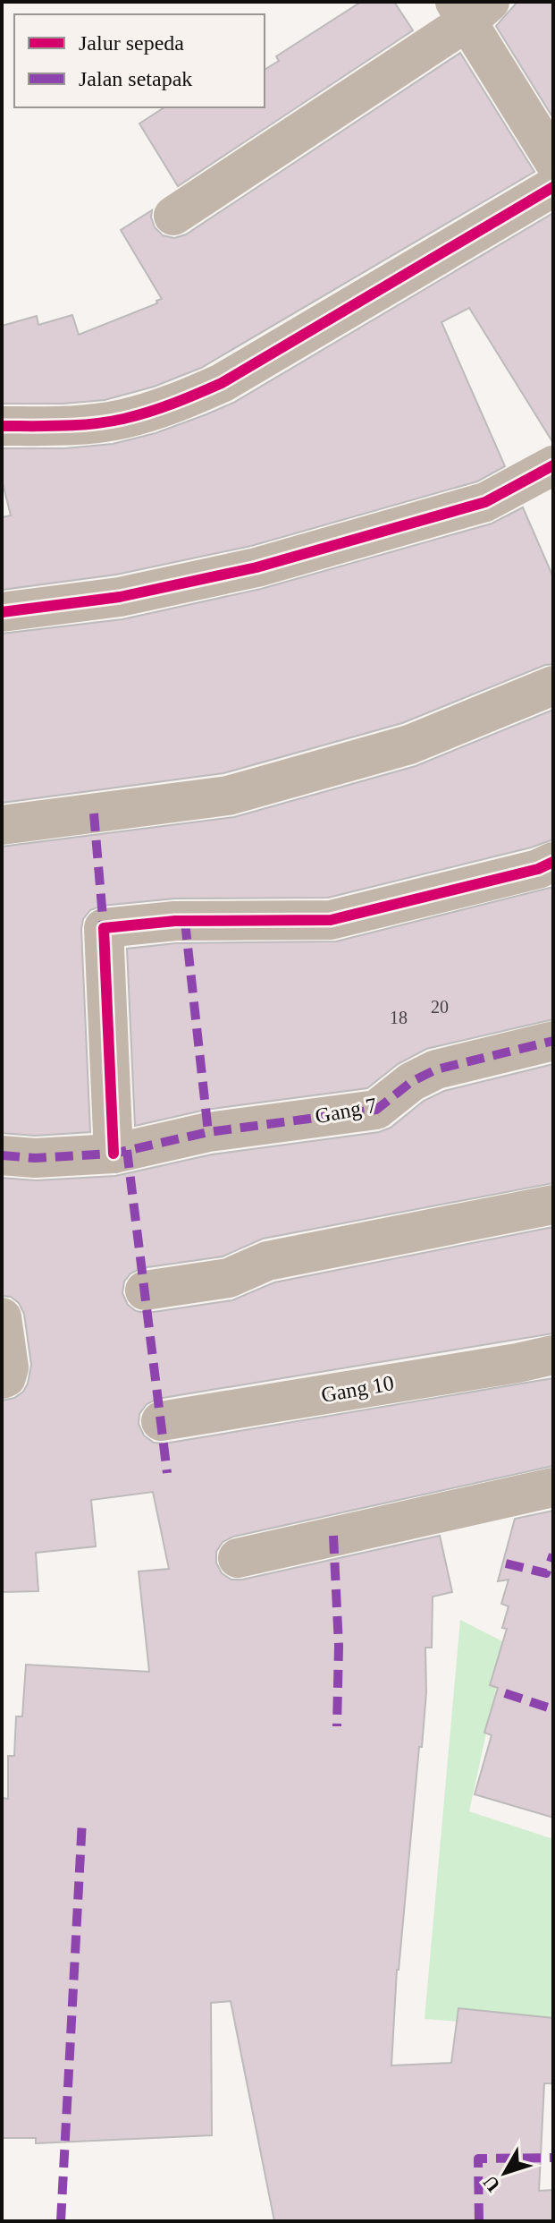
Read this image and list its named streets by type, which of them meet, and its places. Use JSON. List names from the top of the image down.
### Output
{
  "streets": {
    "street": ["Gang 7", "Gang 10"]
  },
  "house_numbers": ["20", "18"],
  "legend": ["Jalur sepeda", "Jalan setapak"],
  "north": "bottom left"
}
